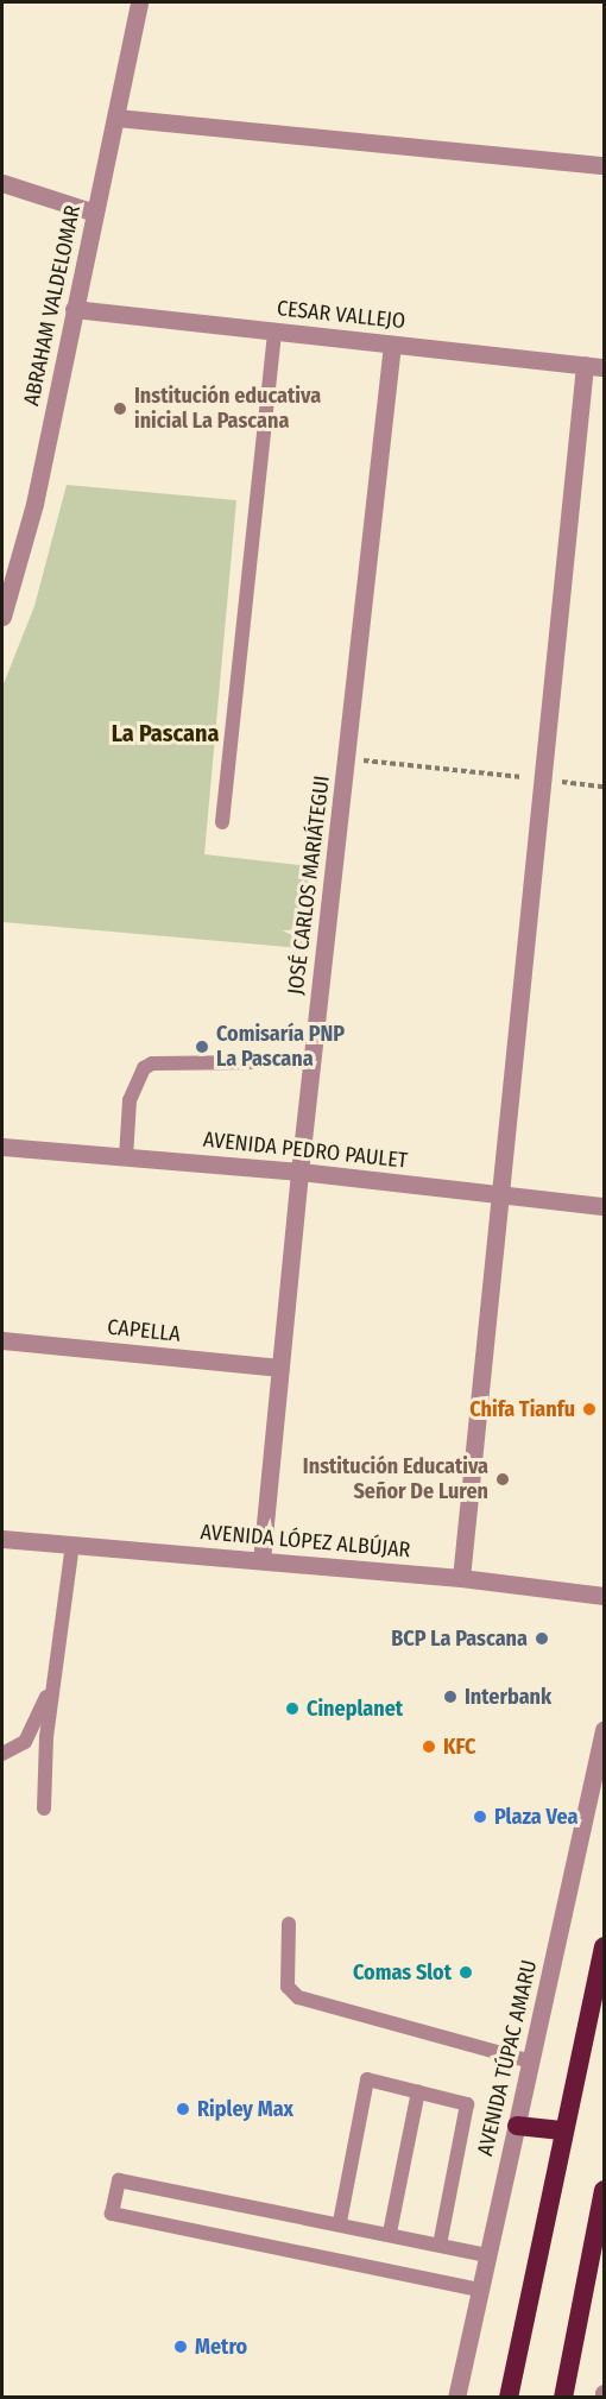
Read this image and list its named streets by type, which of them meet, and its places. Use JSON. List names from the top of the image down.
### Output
{
  "streets": {
    "street": [
      "ABRAHAM VALDELOMAR",
      "CESAR VALLEJO",
      "JOSÉ CARLOS MARIÁTEGUI",
      "AVENIDA PEDRO PAULET",
      "CAPELLA",
      "AVENIDA LÓPEZ ALBÚJAR",
      "AVENIDA TÚPAC AMARU"
    ]
  },
  "crossings": [
    ["ABRAHAM VALDELOMAR", "CESAR VALLEJO"],
    ["CESAR VALLEJO", "JOSÉ CARLOS MARIÁTEGUI"],
    ["JOSÉ CARLOS MARIÁTEGUI", "AVENIDA PEDRO PAULET"],
    ["JOSÉ CARLOS MARIÁTEGUI", "CAPELLA"],
    ["JOSÉ CARLOS MARIÁTEGUI", "AVENIDA LÓPEZ ALBÚJAR"]
  ],
  "districts": ["La Pascana"],
  "places": [
    "Institución educativa inicial La Pascana",
    "Comisaría PNP La Pascana",
    "Chifa Tianfu",
    "Institución Educativa Señor De Luren",
    "BCP La Pascana",
    "Interbank",
    "Cineplanet",
    "KFC",
    "Plaza Vea",
    "Comas Slot",
    "Ripley Max",
    "Metro"
  ]
}
